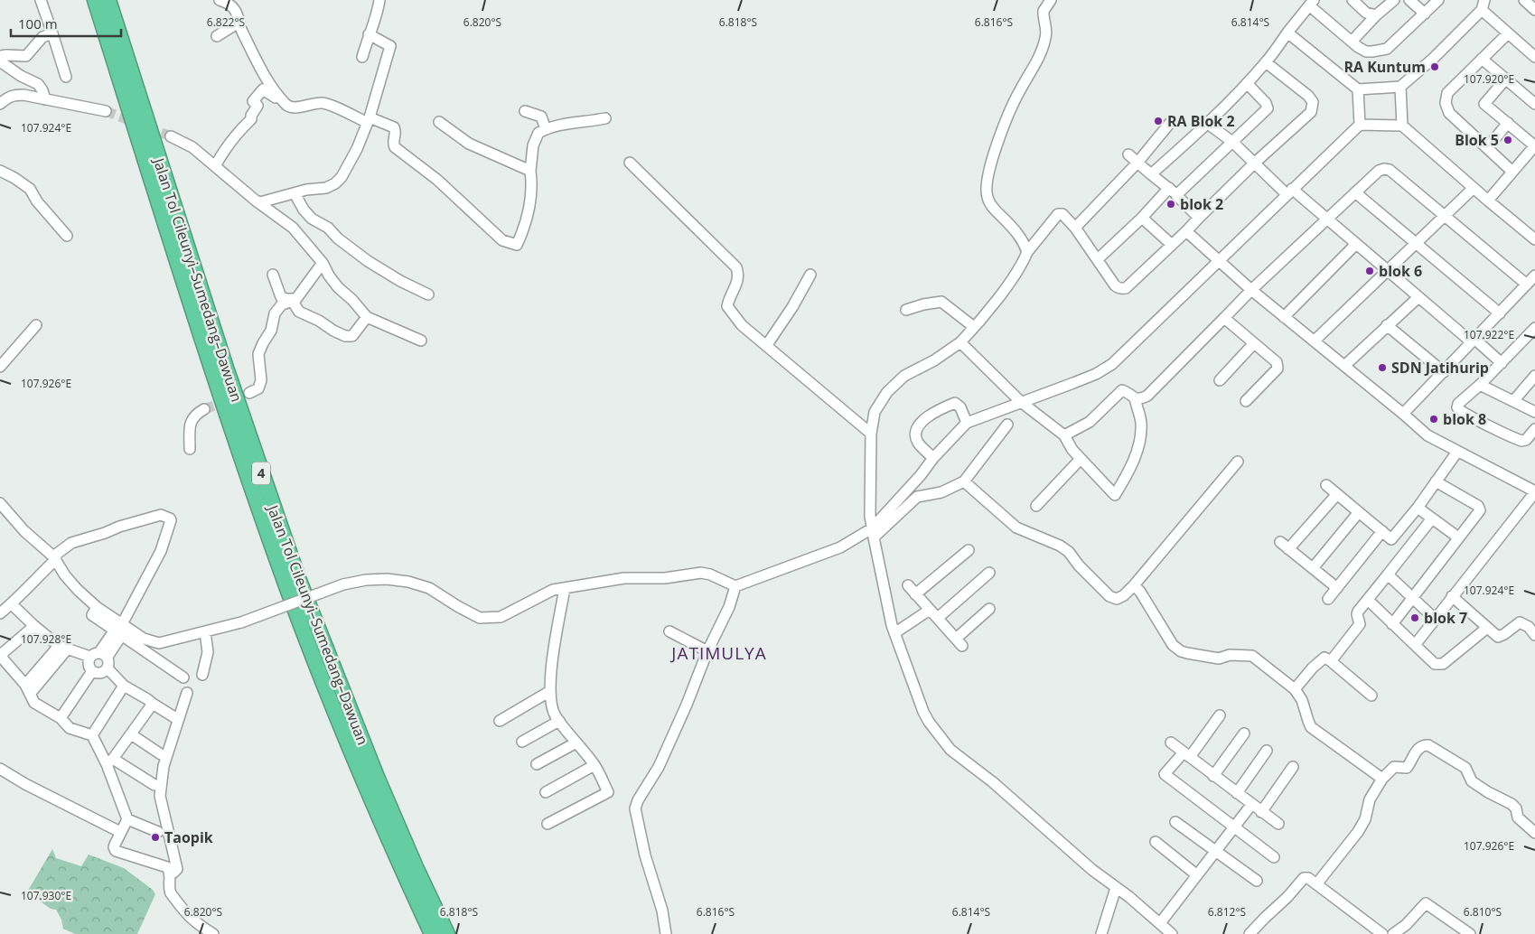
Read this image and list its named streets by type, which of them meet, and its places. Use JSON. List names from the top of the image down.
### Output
{
  "streets": {
    "highway": ["Jalan Tol Cileunyi–Sumedang–Dawuan", "4"]
  },
  "districts": ["JATIMULYA"],
  "places": [
    "RA Kuntum",
    "RA Blok 2",
    "Blok 5",
    "blok 2",
    "blok 6",
    "SDN Jatihurip",
    "blok 8",
    "blok 7",
    "Taopik"
  ],
  "scale_bar": "100 m",
  "coordinates": [
    "6.822°S",
    "6.820°S",
    "6.818°S",
    "6.816°S",
    "6.814°S",
    "107.920°E",
    "107.924°E",
    "107.922°E",
    "107.926°E",
    "107.928°E",
    "107.930°E",
    "6.812°S",
    "6.810°S"
  ]
}
